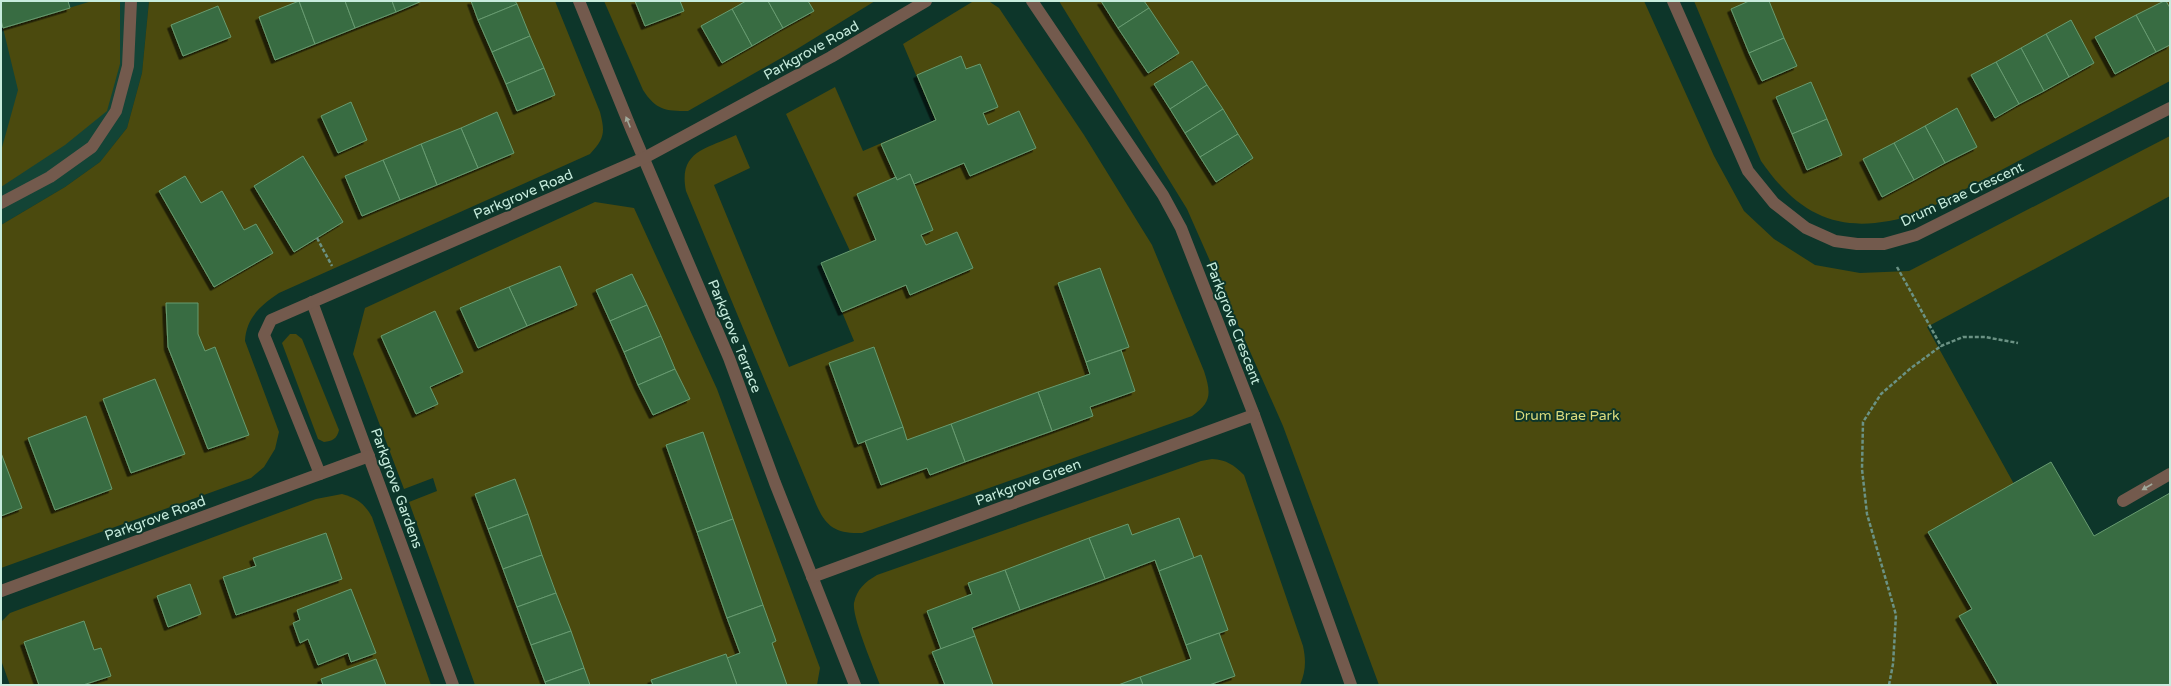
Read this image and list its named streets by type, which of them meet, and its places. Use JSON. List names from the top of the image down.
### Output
{
  "streets": {
    "street": [
      "Parkgrove Road",
      "Drum Brae Crescent",
      "Parkgrove Crescent",
      "Parkgrove Terrace",
      "Parkgrove Green",
      "Parkgrove Gardens"
    ]
  },
  "crossings": [
    ["Parkgrove Road", "Parkgrove Terrace"],
    ["Parkgrove Road", "Parkgrove Gardens"],
    ["Parkgrove Crescent", "Parkgrove Green"],
    ["Parkgrove Terrace", "Parkgrove Green"]
  ],
  "parks": ["Drum Brae Park"]
}
